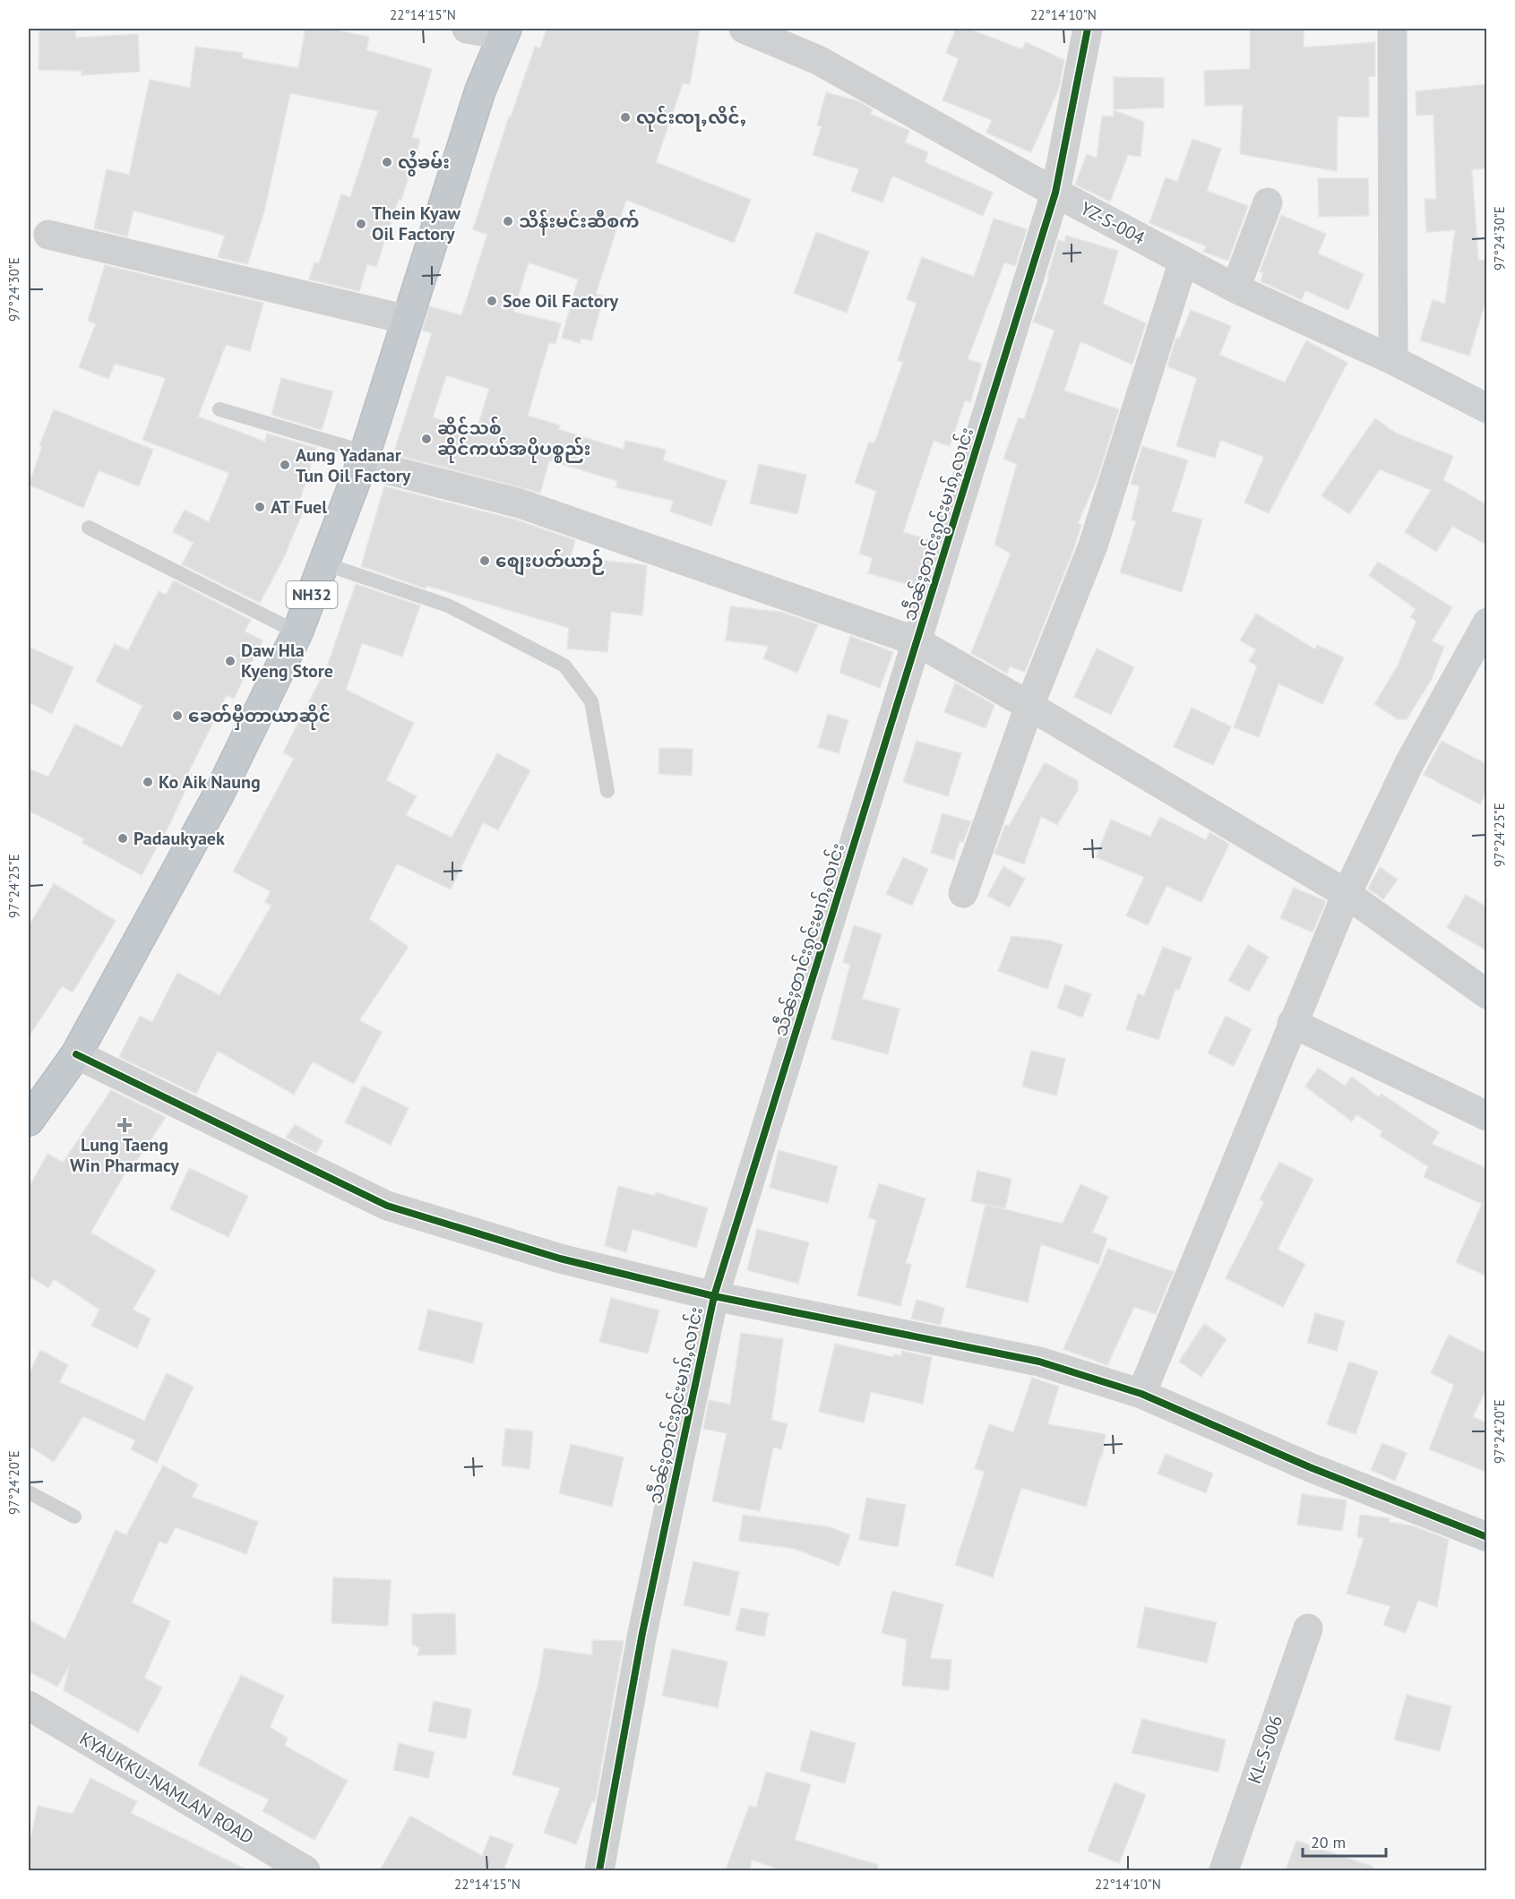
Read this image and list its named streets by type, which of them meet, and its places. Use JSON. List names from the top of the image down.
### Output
{
  "streets": {
    "highway": ["NH32"],
    "street": [
      "YZ-S-004",
      "သဵၼ်ႈတၢင်းၵွင်းမၢၵ်ႇလၢင်း",
      "KL-S-006",
      "KYAUKKU-NAMLAN ROAD"
    ]
  },
  "crossings": [
    ["YZ-S-004", "သဵၼ်ႈတၢင်းၵွင်းမၢၵ်ႇလၢင်း"]
  ],
  "places": {
    "other": [
      "လုင်းၸႃႇလိင်ႇ",
      "လွႆၶမ်း",
      "သိန်းမင်းဆီစက်",
      "Thein Kyaw Oil Factory",
      "Soe Oil Factory",
      "ဆိုင်သစ် ဆိုင်ကယ်အပိုပစ္စည်း",
      "Aung Yadanar Tun Oil Factory",
      "AT Fuel",
      "စျေးပတ်ယာဉ်",
      "Daw Hla Kyeng Store",
      "ခေတ်မှီတာယာဆိုင်",
      "Ko Aik Naung",
      "Padaukyaek"
    ],
    "health": ["Lung Taeng Win Pharmacy"]
  },
  "scale_bar": "20 m",
  "coordinates": [
    "22°14'15\"N",
    "22°14'10\"N",
    "97°24'30\"E",
    "97°24'25\"E",
    "97°24'20\"E"
  ]
}
